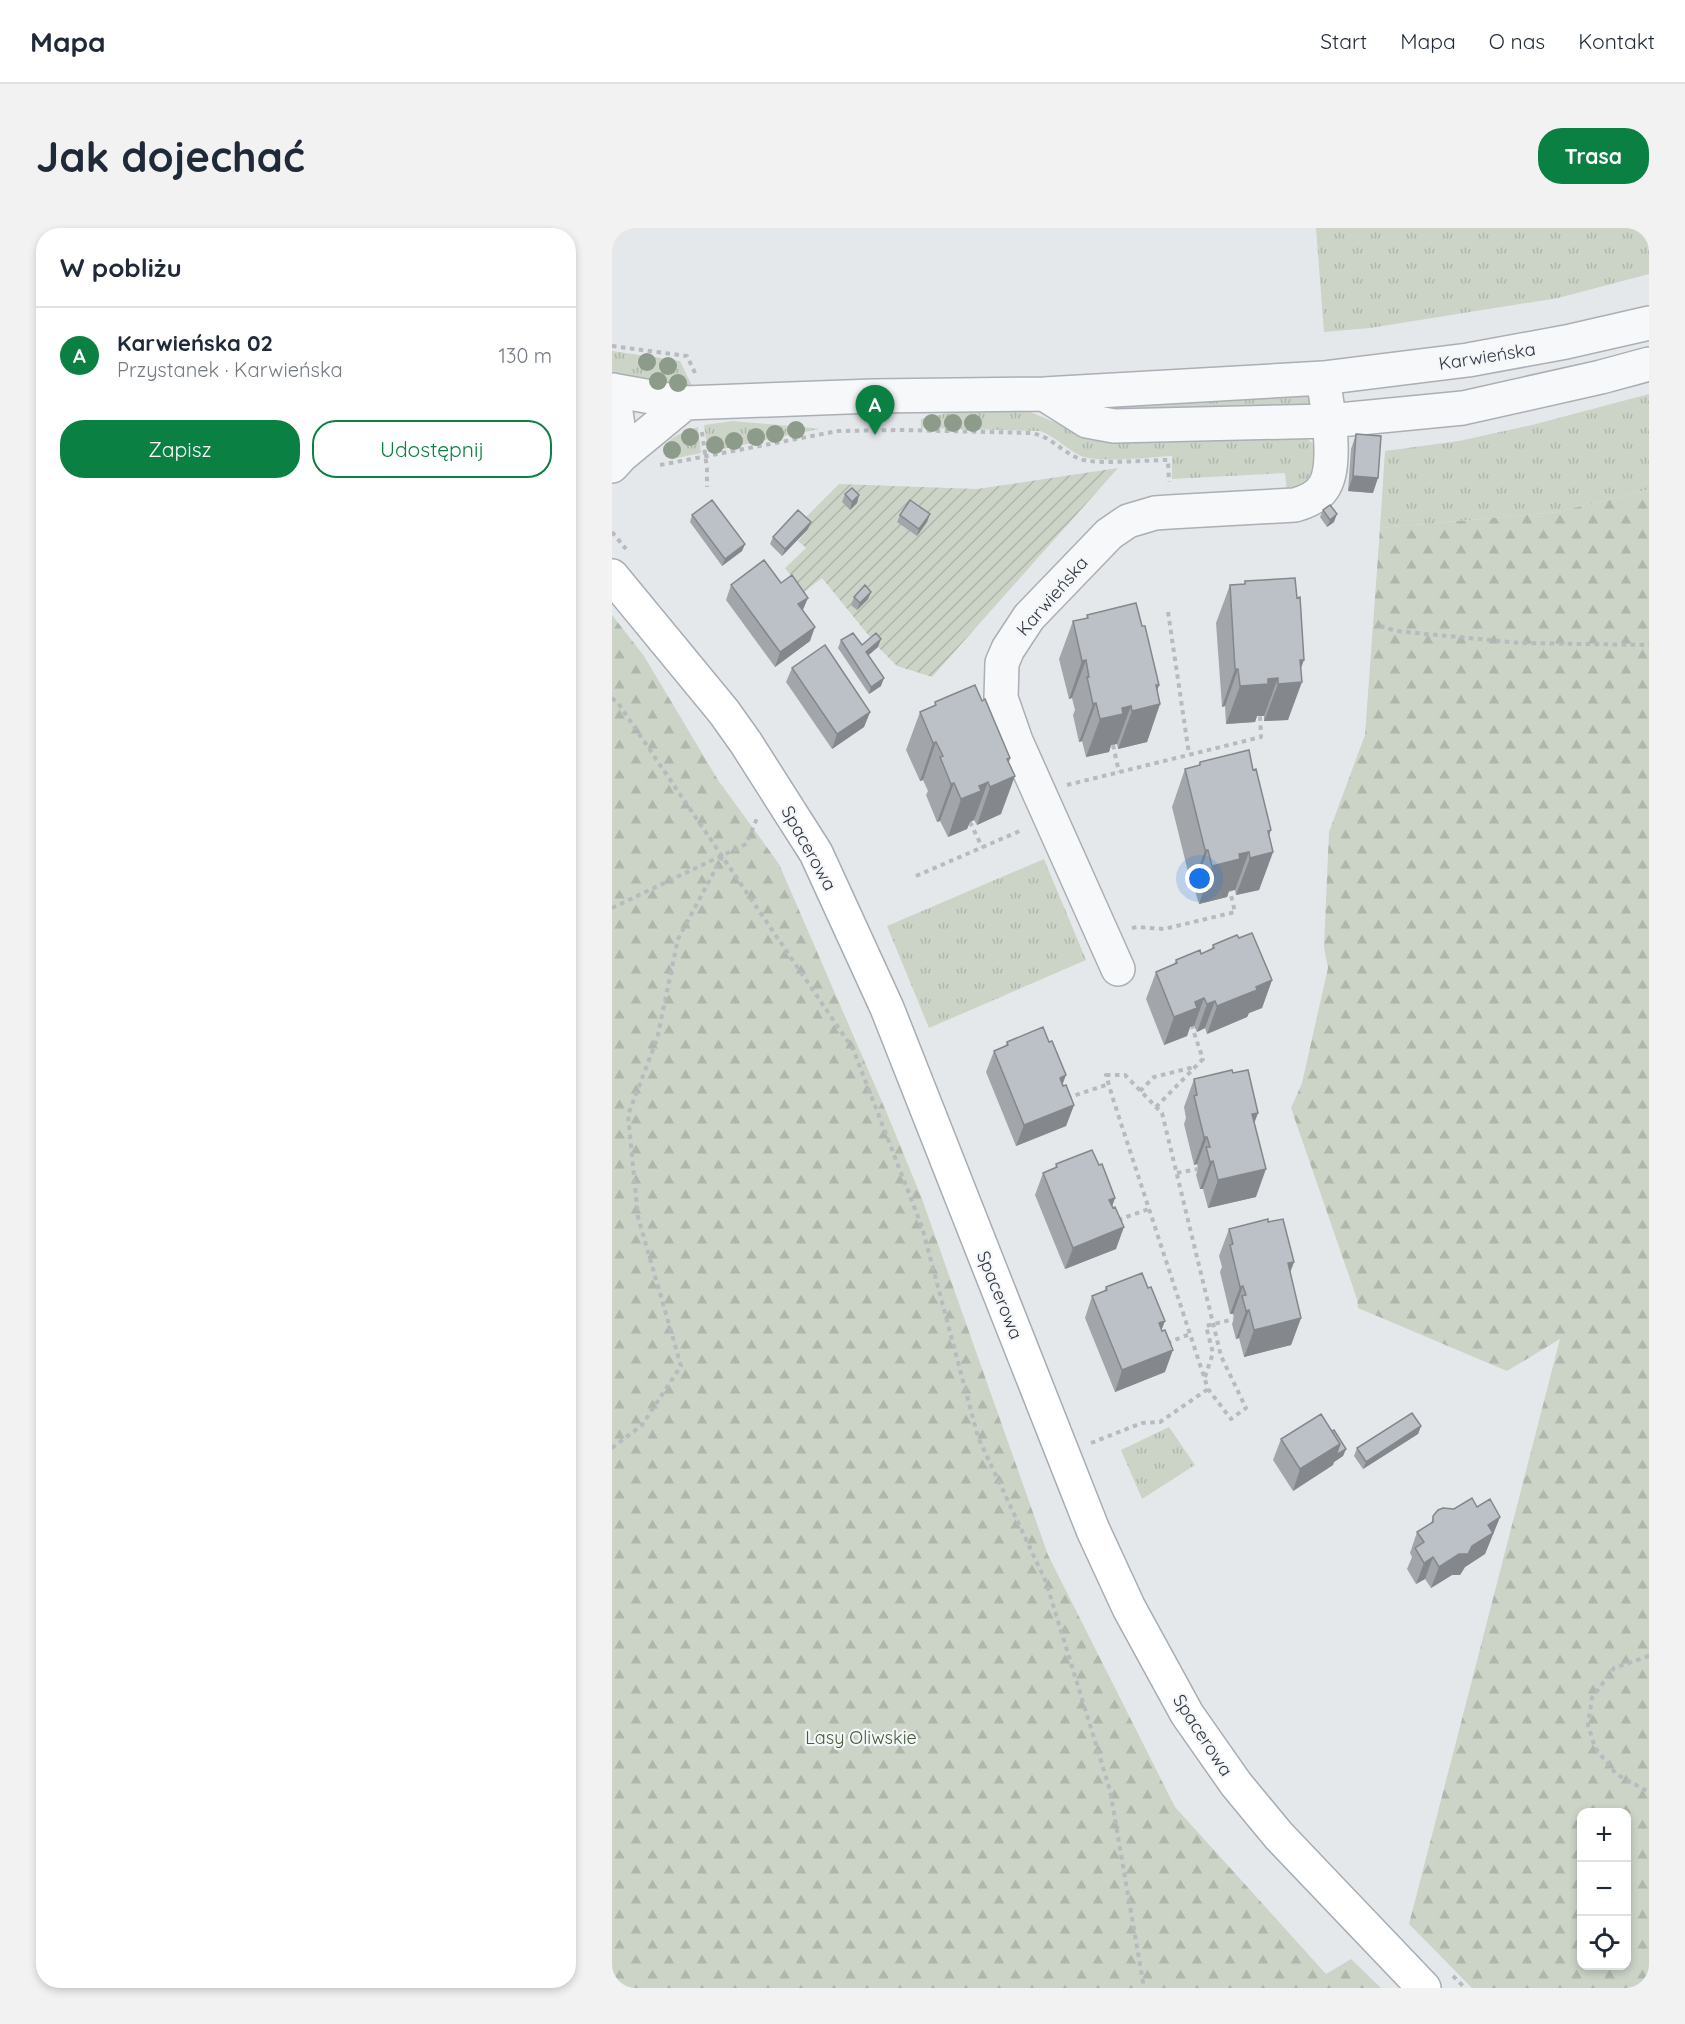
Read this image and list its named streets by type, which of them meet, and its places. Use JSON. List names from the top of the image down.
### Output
{
  "streets": {
    "main road": ["Spacerowa"],
    "street": ["Karwieńska"]
  },
  "parks": ["Lasy Oliwskie"],
  "page": {
    "header": "Mapa",
    "nav": [
      "Start",
      "Mapa",
      "O nas",
      "Kontakt"
    ],
    "buttons": [
      "Trasa",
      ["Zapisz", "Udostępnij"]
    ],
    "title": "Jak dojechać",
    "heading": "W pobliżu",
    "list": [
      {
        "mark": "A",
        "name": "Karwieńska 02",
        "note": "Przystanek · Karwieńska",
        "value": "130 m"
      }
    ],
    "pins": "A",
    "map_buttons": ["+", "−"]
  }
}
